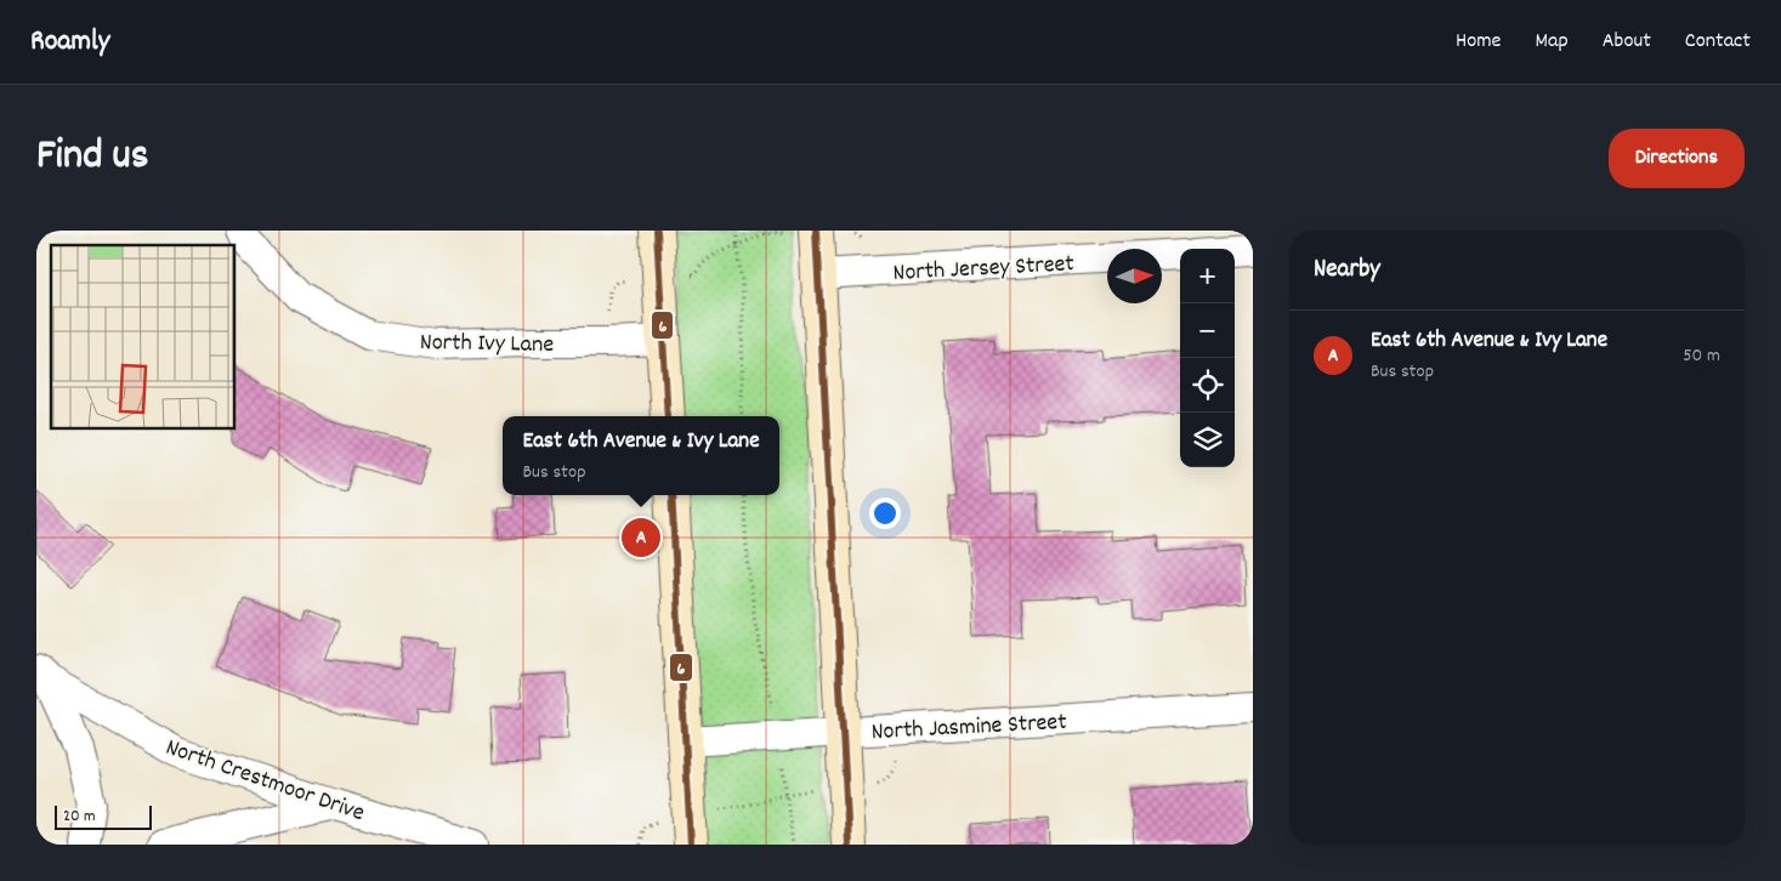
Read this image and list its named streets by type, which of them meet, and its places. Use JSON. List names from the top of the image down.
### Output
{
  "streets": {
    "street": [
      "North Jersey Street",
      "North Ivy Lane",
      "North Jasmine Street",
      "North Crestmoor Drive"
    ]
  },
  "lines": ["transit line 6"],
  "scale_bar": "20 m",
  "north": "right",
  "page": {
    "header": "Roamly",
    "nav": [
      "Home",
      "Map",
      "About",
      "Contact"
    ],
    "title": "Find us",
    "buttons": "Directions",
    "heading": "Nearby",
    "map_buttons": ["+", "−"],
    "list": [
      {
        "mark": "A",
        "name": "East 6th Avenue & Ivy Lane",
        "note": "Bus stop",
        "value": "50 m"
      }
    ],
    "popup": ["East 6th Avenue & Ivy Lane", "Bus stop"],
    "pins": "A",
    "scale": "20 m"
  }
}
